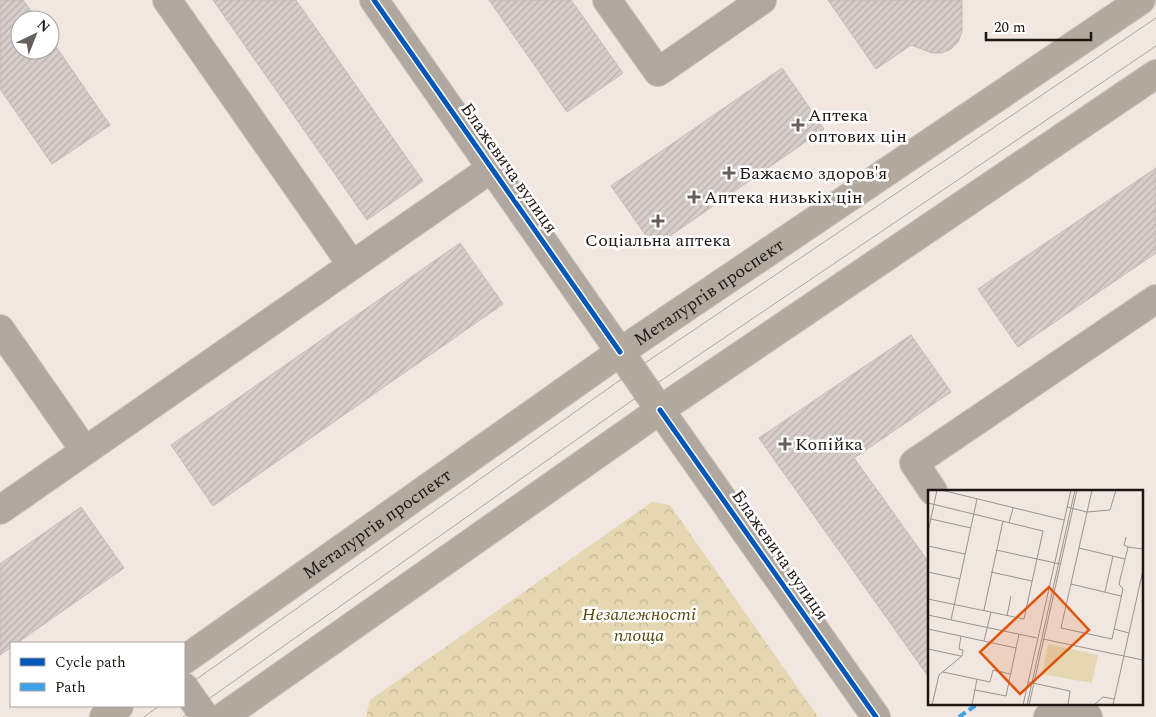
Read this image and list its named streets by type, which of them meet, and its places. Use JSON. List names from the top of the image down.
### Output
{
  "streets": {
    "main road": ["Блажевича вулиця", "Металургів проспект"]
  },
  "crossings": [
    ["Блажевича вулиця", "Металургів проспект"]
  ],
  "parks": ["Незалежності площа"],
  "places": {
    "health": [
      "Аптека оптових цін",
      "Бажаємо здоров'я",
      "Аптека низькіх цін",
      "Соціальна аптека",
      "Копійка"
    ]
  },
  "legend": ["Cycle path", "Path"],
  "scale_bar": "20 m",
  "north": "top right"
}
